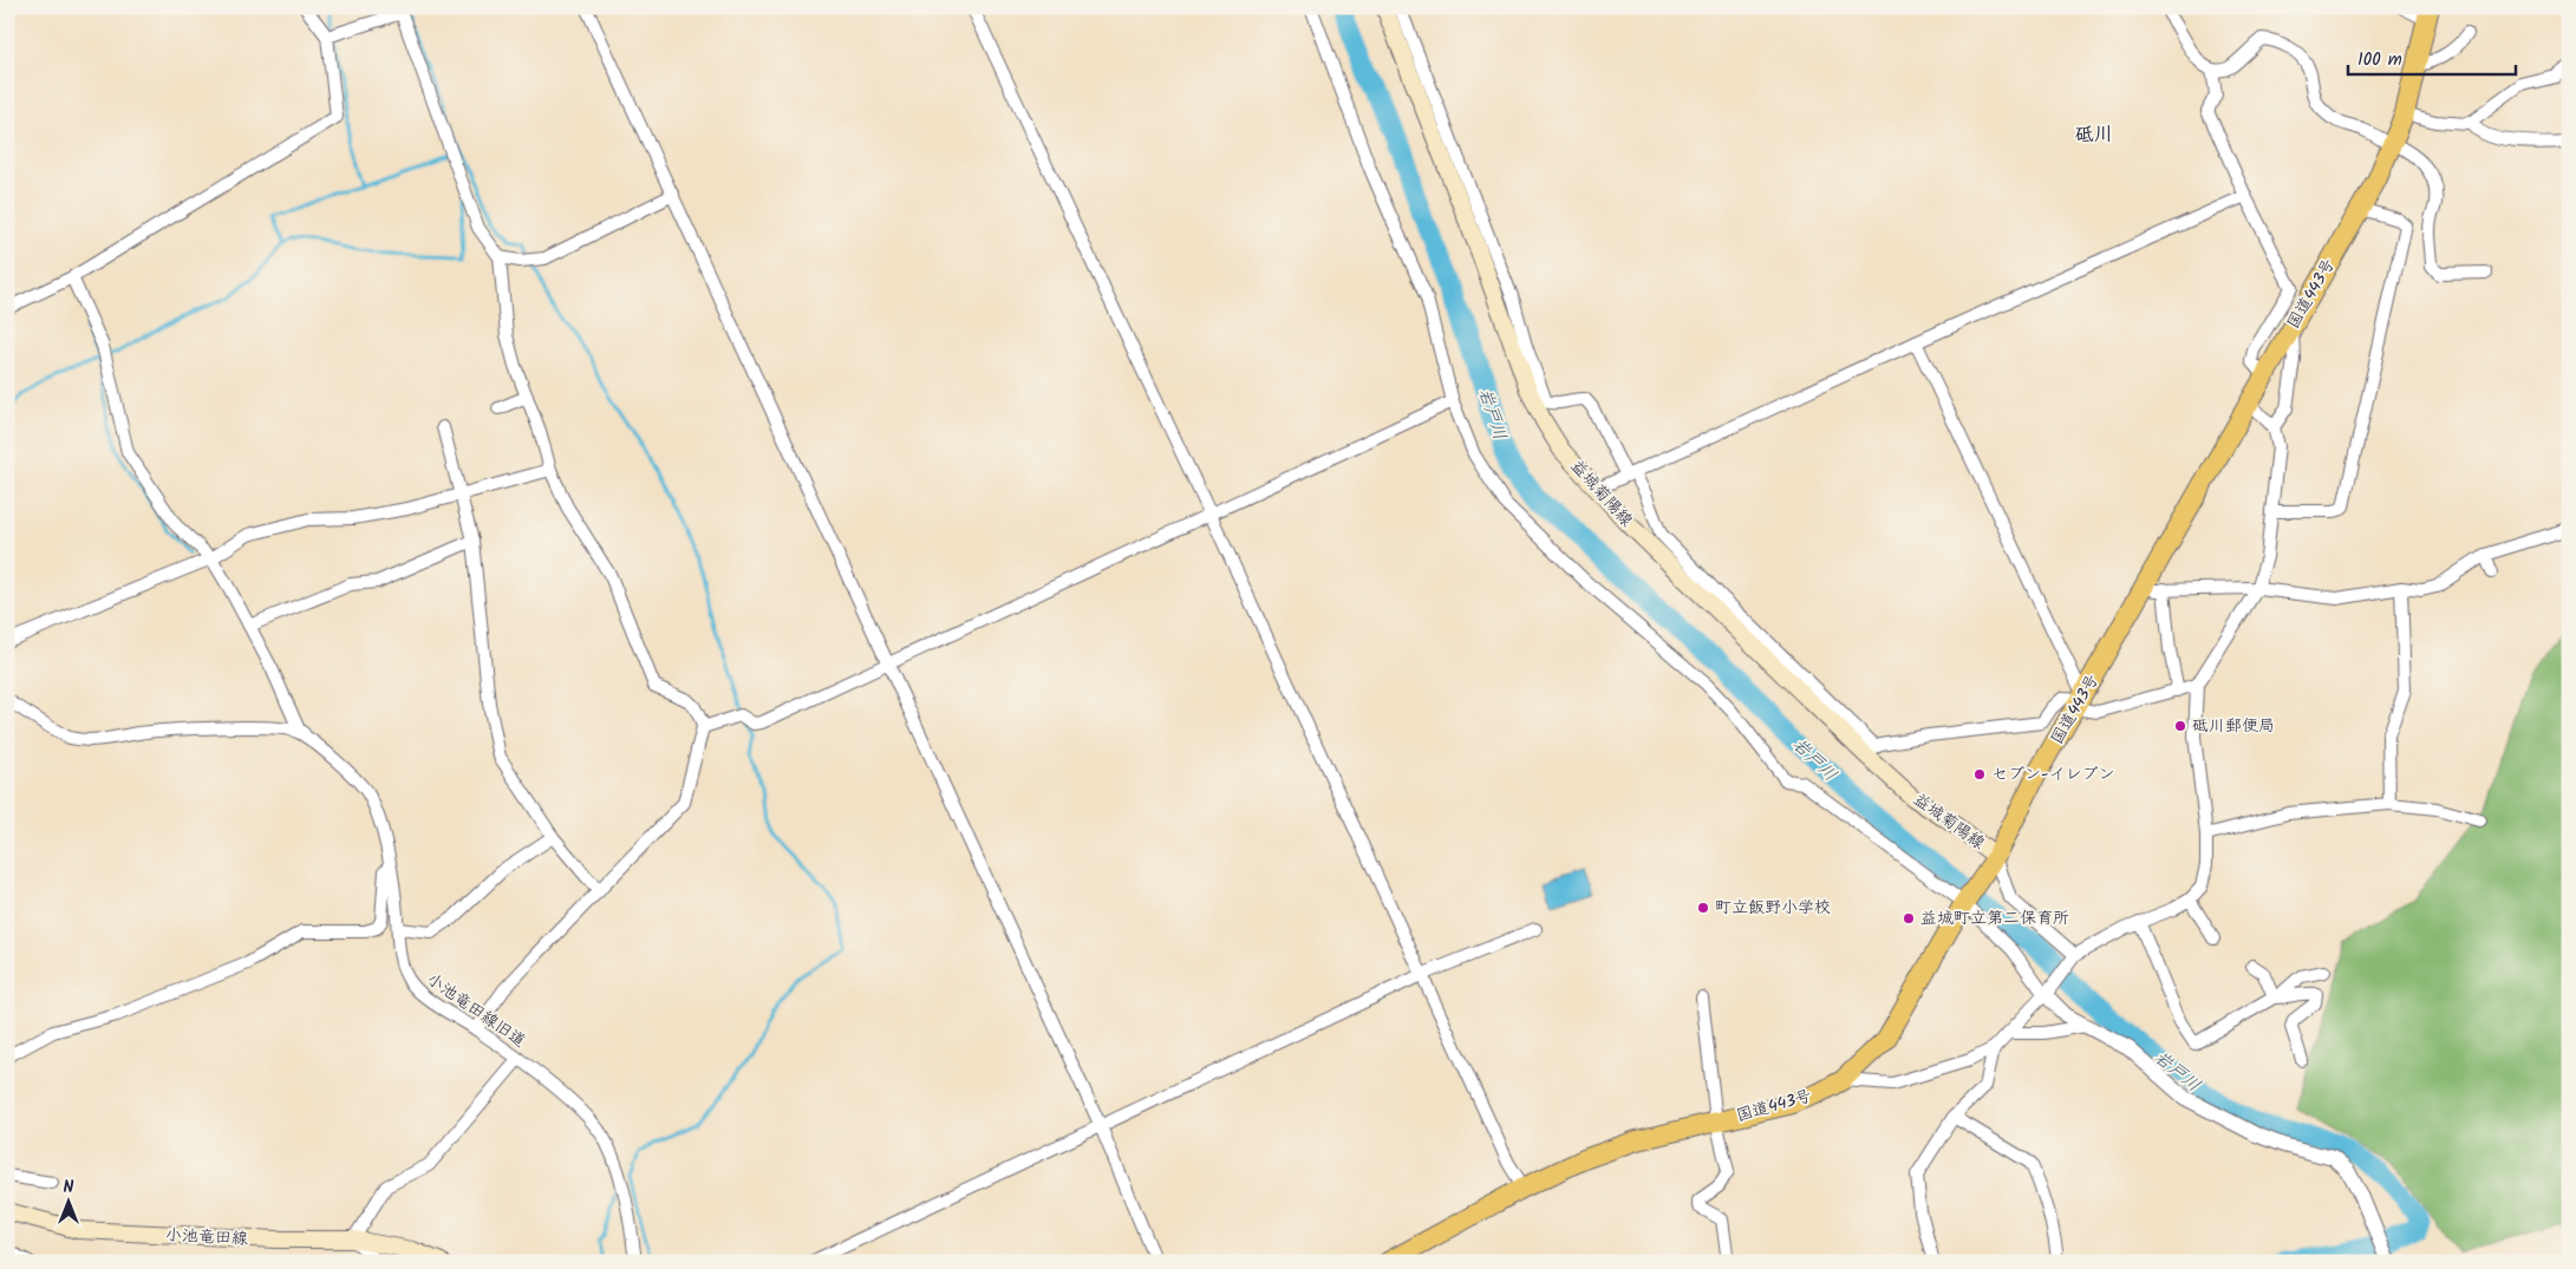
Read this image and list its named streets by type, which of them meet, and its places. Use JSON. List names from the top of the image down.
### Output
{
  "streets": {
    "highway": ["国道443号"],
    "main road": ["益城菊陽線", "小池竜田線"],
    "street": ["小池竜田線旧道"]
  },
  "crossings": [
    ["国道443号", "益城菊陽線"]
  ],
  "districts": ["砥川"],
  "water": ["岩戸川"],
  "places": [
    "砥川郵便局",
    "セブン-イレブン",
    "町立飯野小学校",
    "益城町立第二保育所"
  ],
  "scale_bar": "100 m",
  "north": "top"
}
